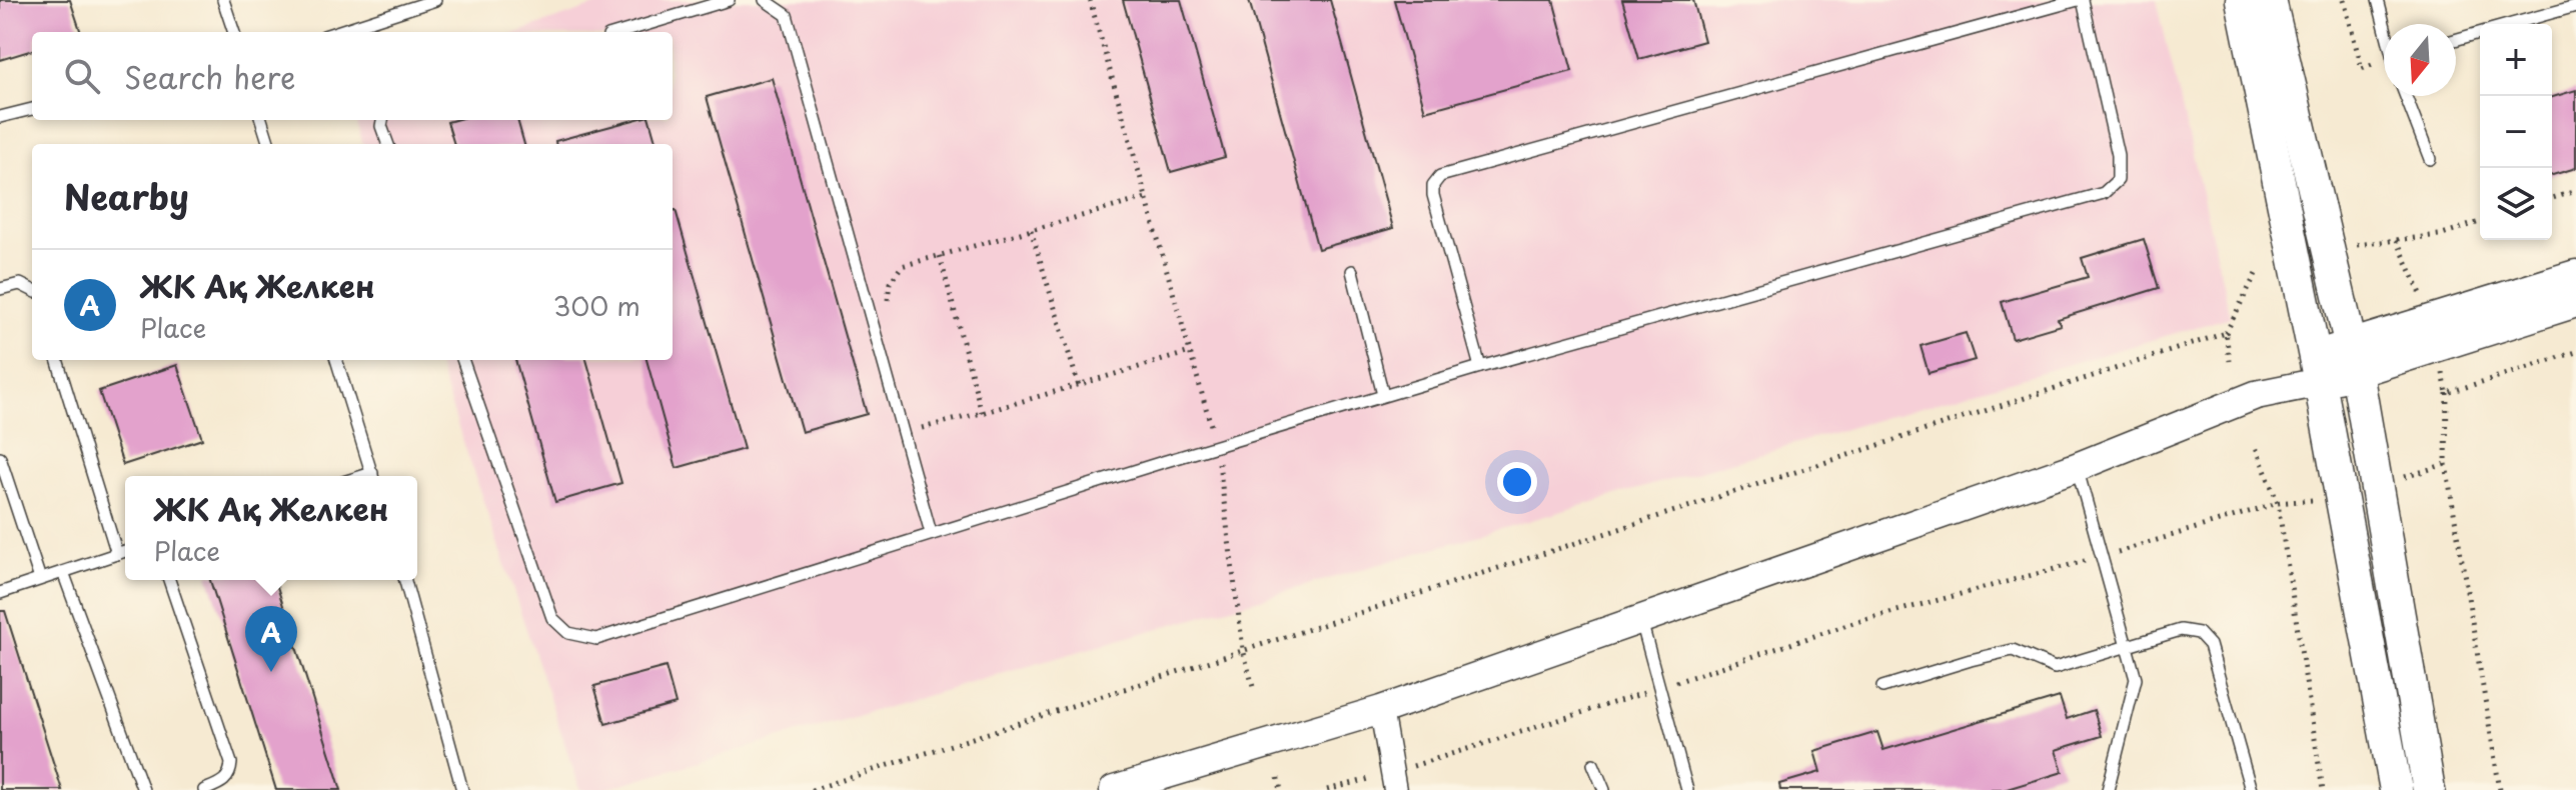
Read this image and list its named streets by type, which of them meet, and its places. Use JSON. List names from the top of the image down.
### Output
{
  "north": "bottom",
  "page": {
    "map_buttons": ["+", "−"],
    "search": "Search here",
    "heading": "Nearby",
    "list": [
      {
        "mark": "A",
        "name": "ЖК Ақ Желкен",
        "note": "Place",
        "value": "300 m"
      }
    ],
    "popup": ["ЖК Ақ Желкен", "Place"],
    "pins": "A"
  }
}
